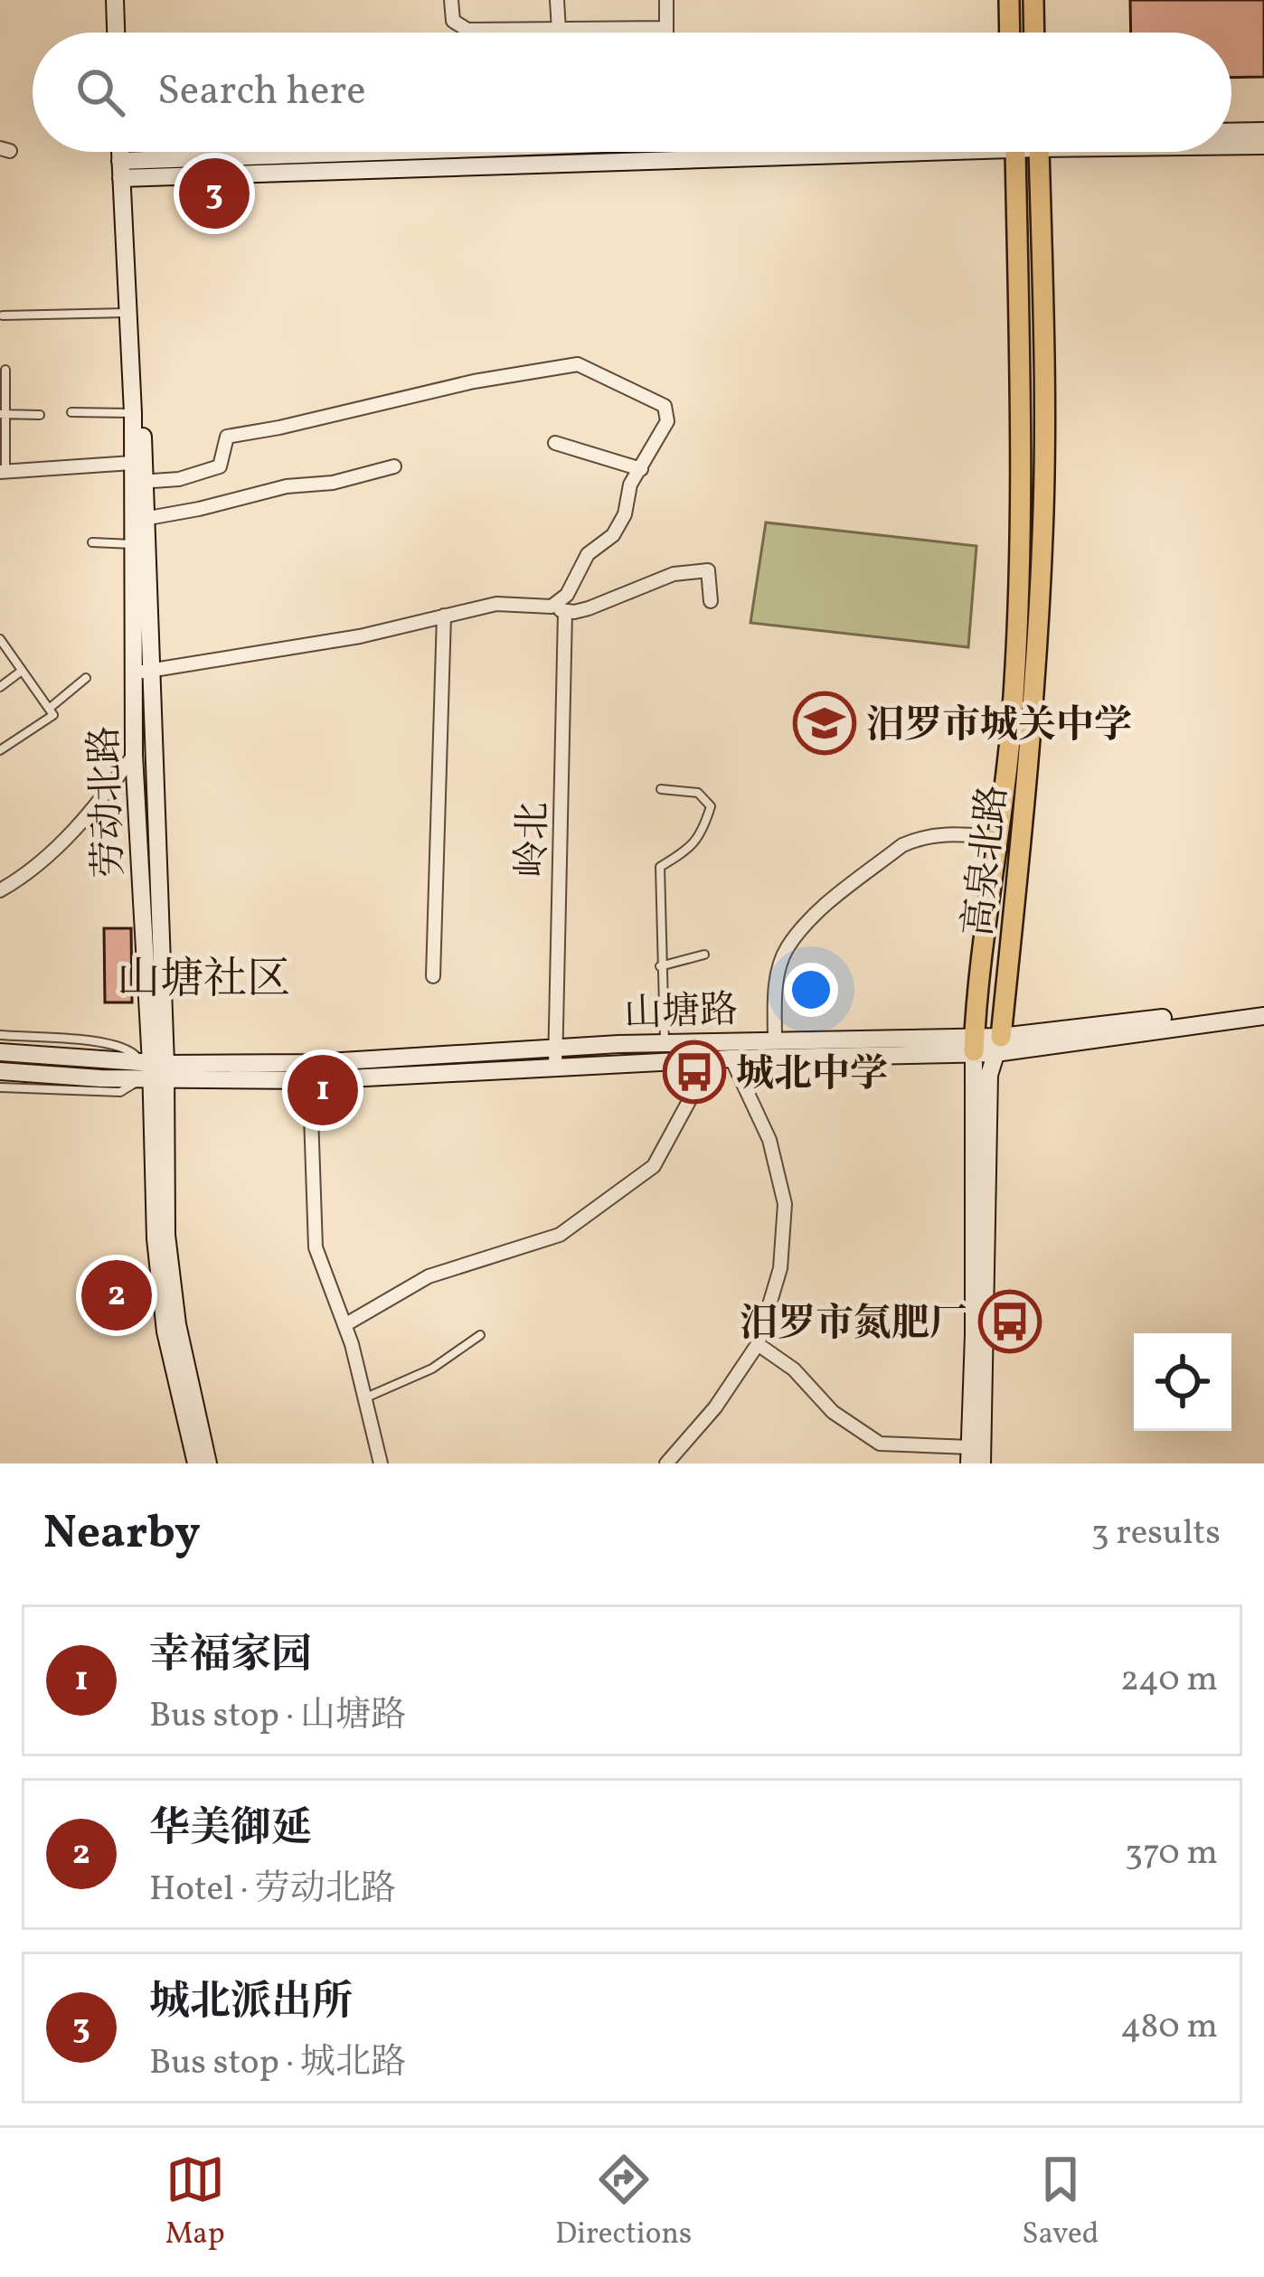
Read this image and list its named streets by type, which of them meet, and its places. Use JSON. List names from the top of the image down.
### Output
{
  "streets": {
    "main road": ["高泉北路"],
    "street": ["劳动北路", "岭北", "山塘路"]
  },
  "crossings": [
    ["劳动北路", "山塘路"],
    ["岭北", "山塘路"],
    ["高泉北路", "山塘路"]
  ],
  "districts": ["山塘社区"],
  "places": {
    "school or university": ["汨罗市城关中学"],
    "bus stop": ["城北中学", "汨罗市氮肥厂"]
  },
  "page": {
    "search": "Search here",
    "pins": ["3", "1", "2"],
    "heading": ["Nearby", "3 results"],
    "list": [
      {
        "mark": "1",
        "name": "幸福家园",
        "note": "Bus stop · 山塘路",
        "value": "240 m"
      },
      {
        "mark": "2",
        "name": "华美御延",
        "note": "Hotel · 劳动北路",
        "value": "370 m"
      },
      {
        "mark": "3",
        "name": "城北派出所",
        "note": "Bus stop · 城北路",
        "value": "480 m"
      }
    ],
    "nav": ["Map", "Directions", "Saved"]
  }
}
